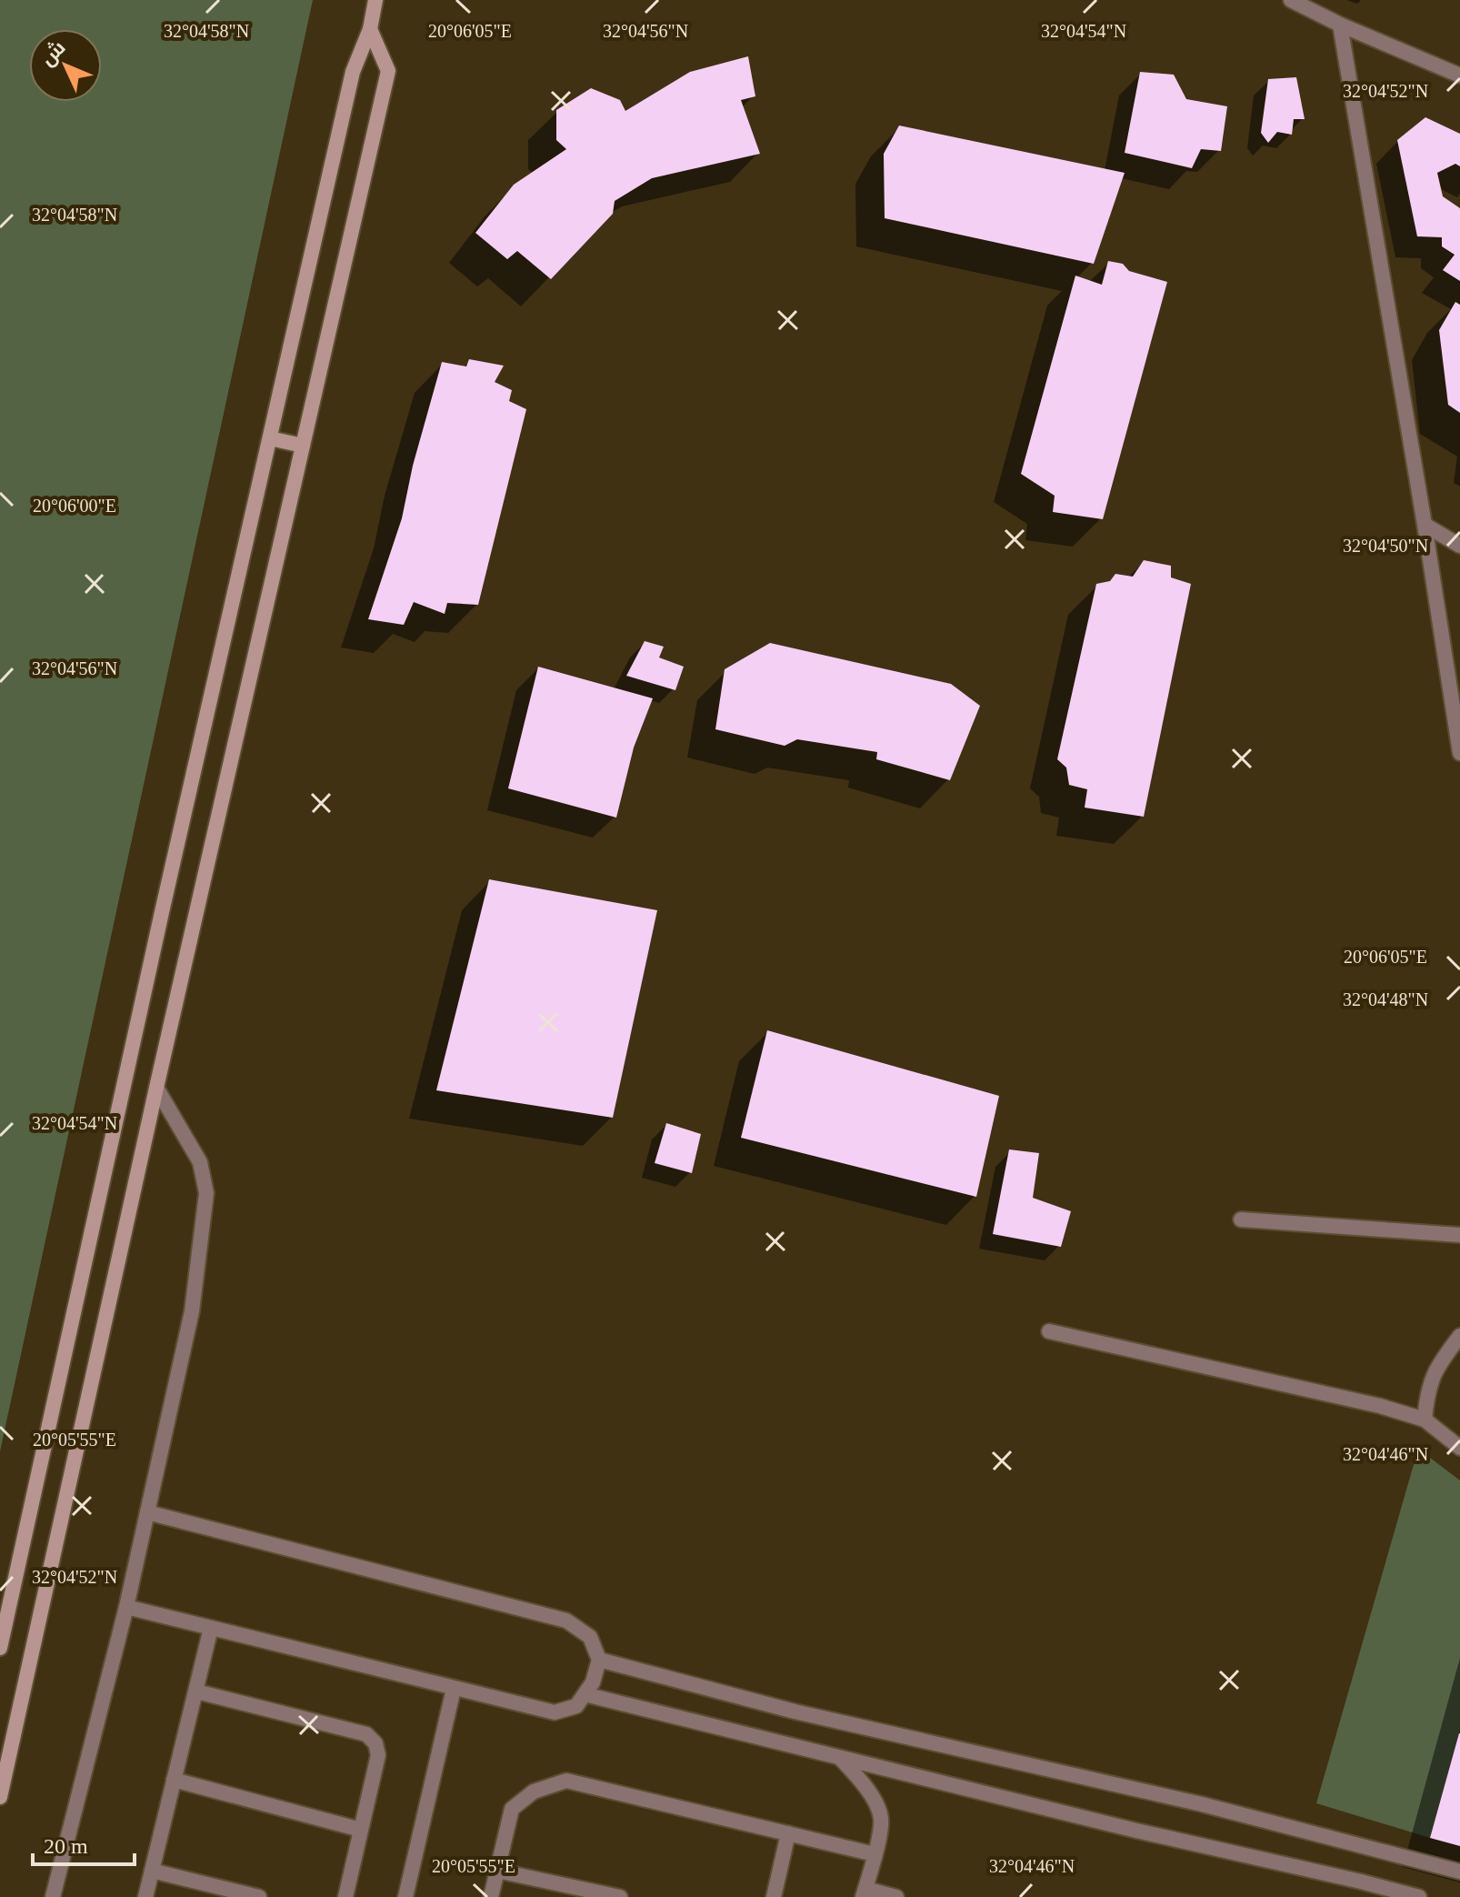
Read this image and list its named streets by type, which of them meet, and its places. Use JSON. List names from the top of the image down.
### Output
{
  "scale_bar": "20 m",
  "north": "top left",
  "coordinates": [
    "20°06'05\"E",
    "32°04'58\"N",
    "32°04'56\"N",
    "32°04'54\"N",
    "32°04'52\"N",
    "20°06'00\"E",
    "32°04'50\"N",
    "32°04'48\"N",
    "20°05'55\"E",
    "32°04'46\"N"
  ]
}
